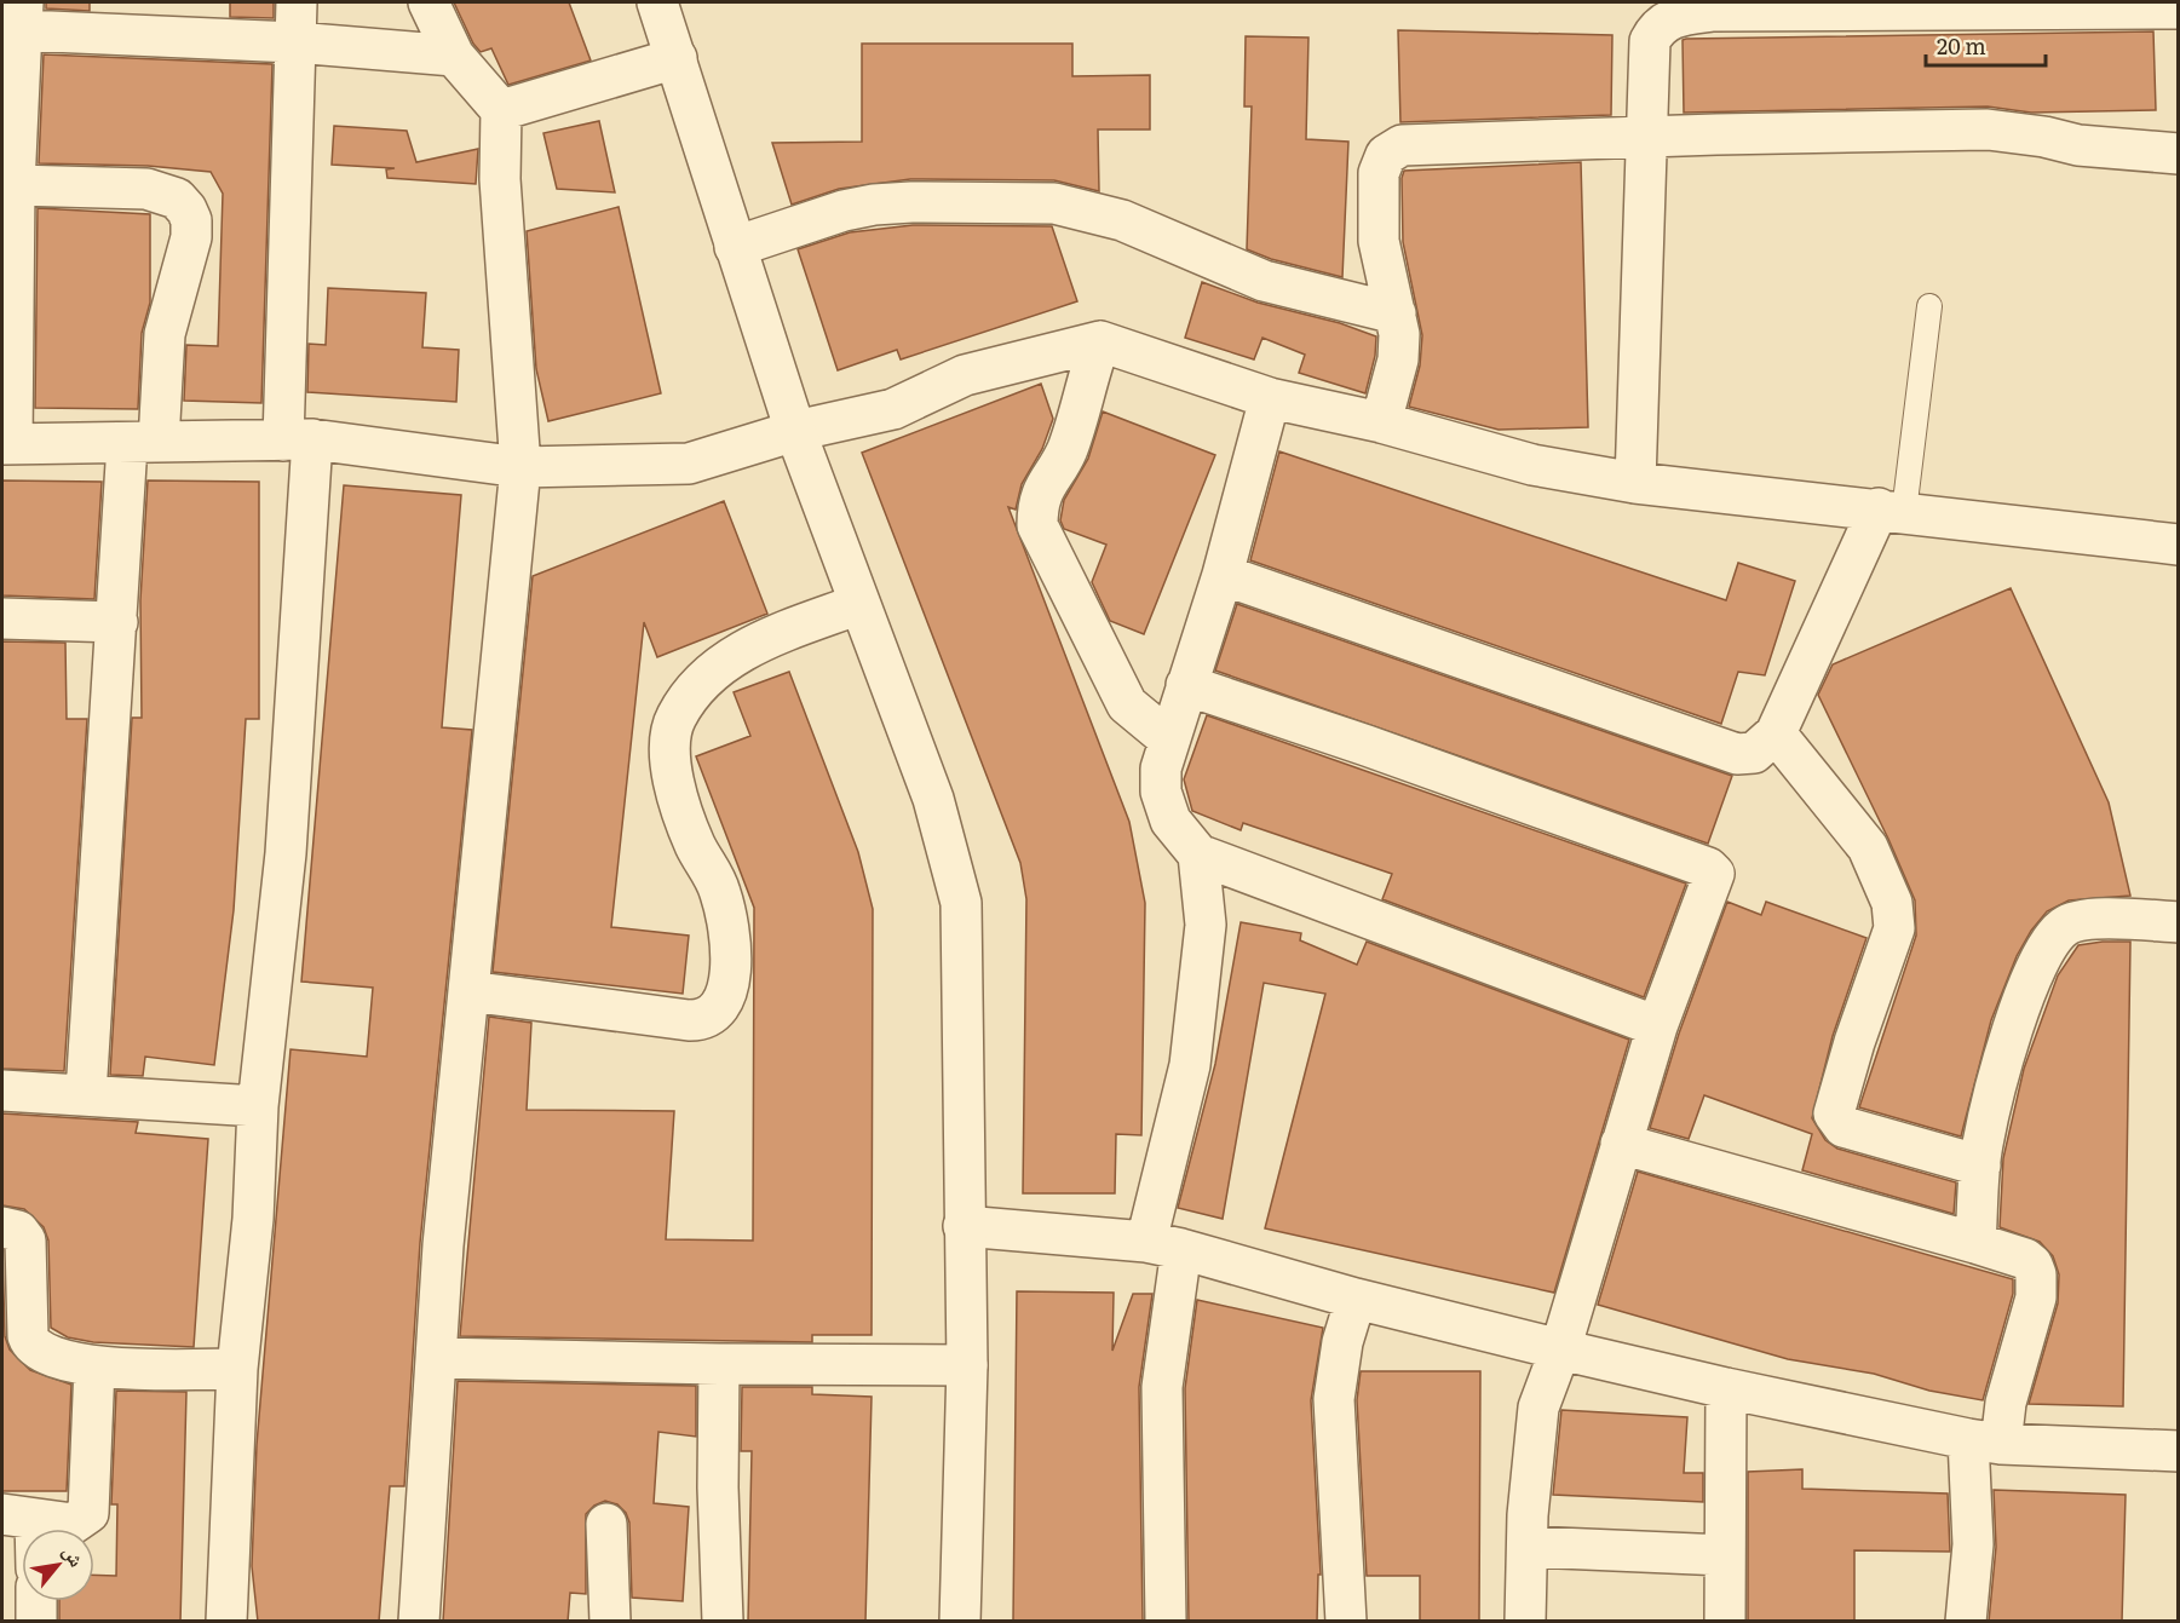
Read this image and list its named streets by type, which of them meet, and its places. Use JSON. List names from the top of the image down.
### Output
{
  "scale_bar": "20 m",
  "north": "top right"
}
